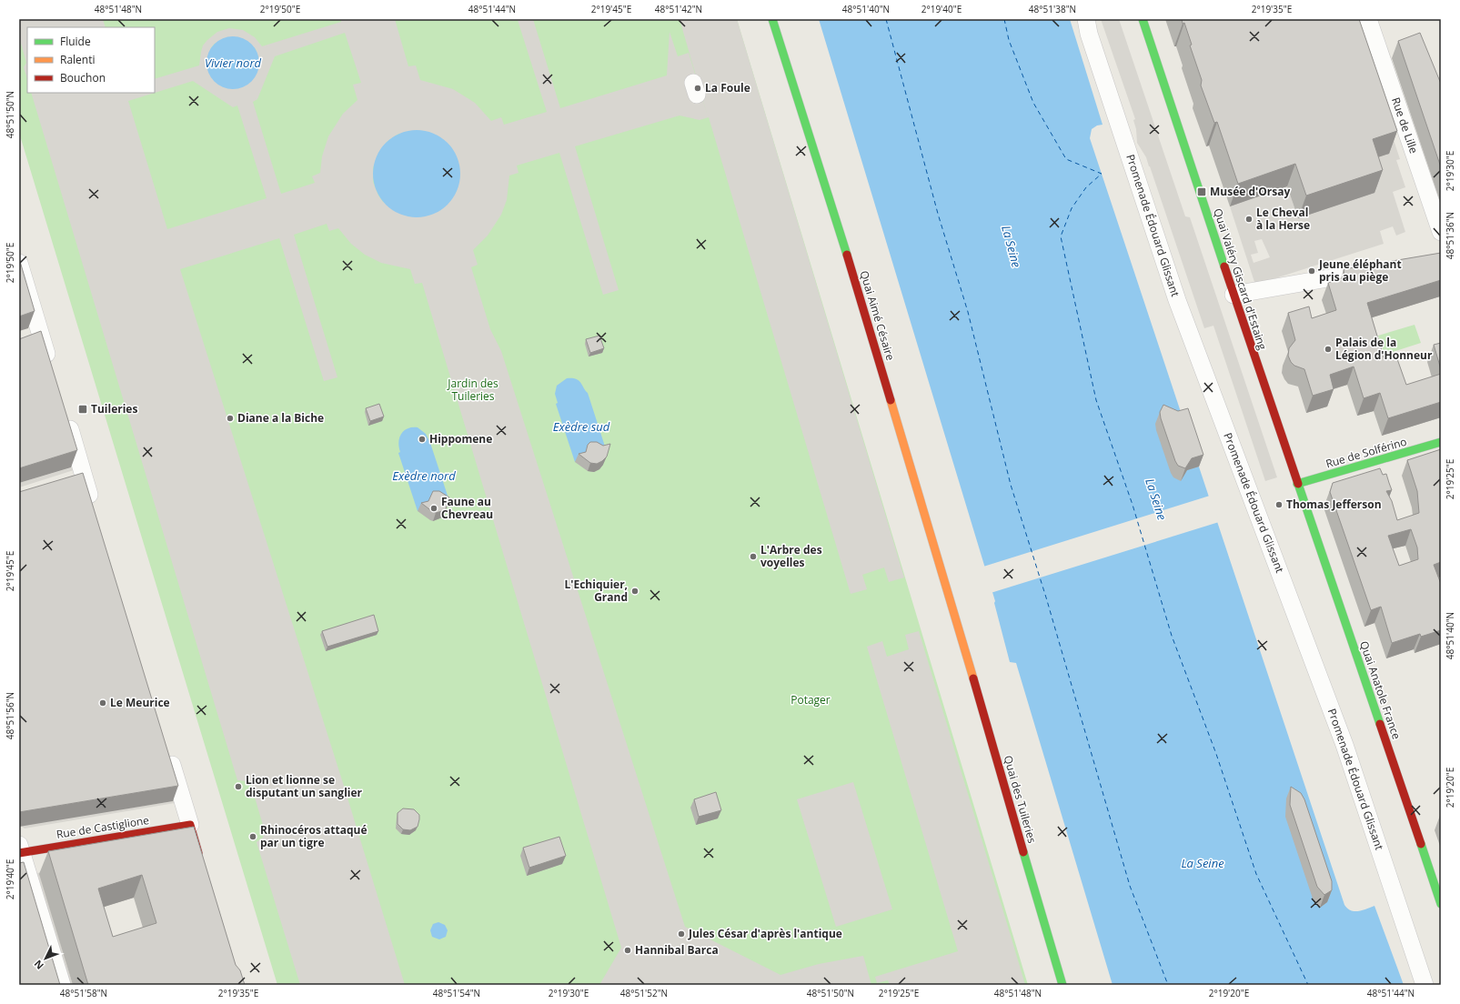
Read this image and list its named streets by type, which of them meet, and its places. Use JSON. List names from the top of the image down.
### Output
{
  "streets": {
    "main road": [
      "Quai Valéry Giscard d'Estaing",
      "Quai Aimé Césaire",
      "Rue de Solférino",
      "Quai Anatole France",
      "Quai des Tuileries",
      "Rue de Castiglione"
    ],
    "street": ["Rue de Lille", "Promenade Édouard Glissant"]
  },
  "crossings": [
    ["Quai Valéry Giscard d'Estaing", "Rue de Solférino"],
    ["Quai Valéry Giscard d'Estaing", "Quai Anatole France"],
    ["Quai Aimé Césaire", "Quai des Tuileries"],
    ["Rue de Solférino", "Quai Anatole France"]
  ],
  "water": [
    "Vivier nord",
    "La Seine",
    "Exèdre sud",
    "Exèdre nord"
  ],
  "parks": ["Jardin des Tuileries", "Potager"],
  "places": {
    "other": [
      "La Foule",
      "Le Cheval à la Herse",
      "Jeune éléphant pris au piège",
      "Palais de la Légion d'Honneur",
      "Diane a la Biche",
      "Hippomene",
      "Thomas Jefferson",
      "Faune au Chevreau",
      "L'Arbre des voyelles",
      "L'Echiquier, Grand",
      "Le Meurice",
      "Lion et lionne se disputant un sanglier",
      "Rhinocéros attaqué par un tigre",
      "Jules César d'après l'antique",
      "Hannibal Barca"
    ],
    "transit": ["Musée d'Orsay", "Tuileries"]
  },
  "legend": ["Fluide", "Ralenti", "Bouchon"],
  "north": "bottom left",
  "coordinates": [
    "48°51'48\"N",
    "2°19'50\"E",
    "48°51'44\"N",
    "2°19'45\"E",
    "48°51'42\"N",
    "48°51'40\"N",
    "2°19'40\"E",
    "48°51'38\"N",
    "2°19'35\"E",
    "48°51'50\"N",
    "2°19'30\"E",
    "48°51'36\"N",
    "2°19'25\"E",
    "48°51'56\"N",
    "2°19'20\"E",
    "48°51'58\"N",
    "48°51'54\"N",
    "48°51'52\"N"
  ]
}
